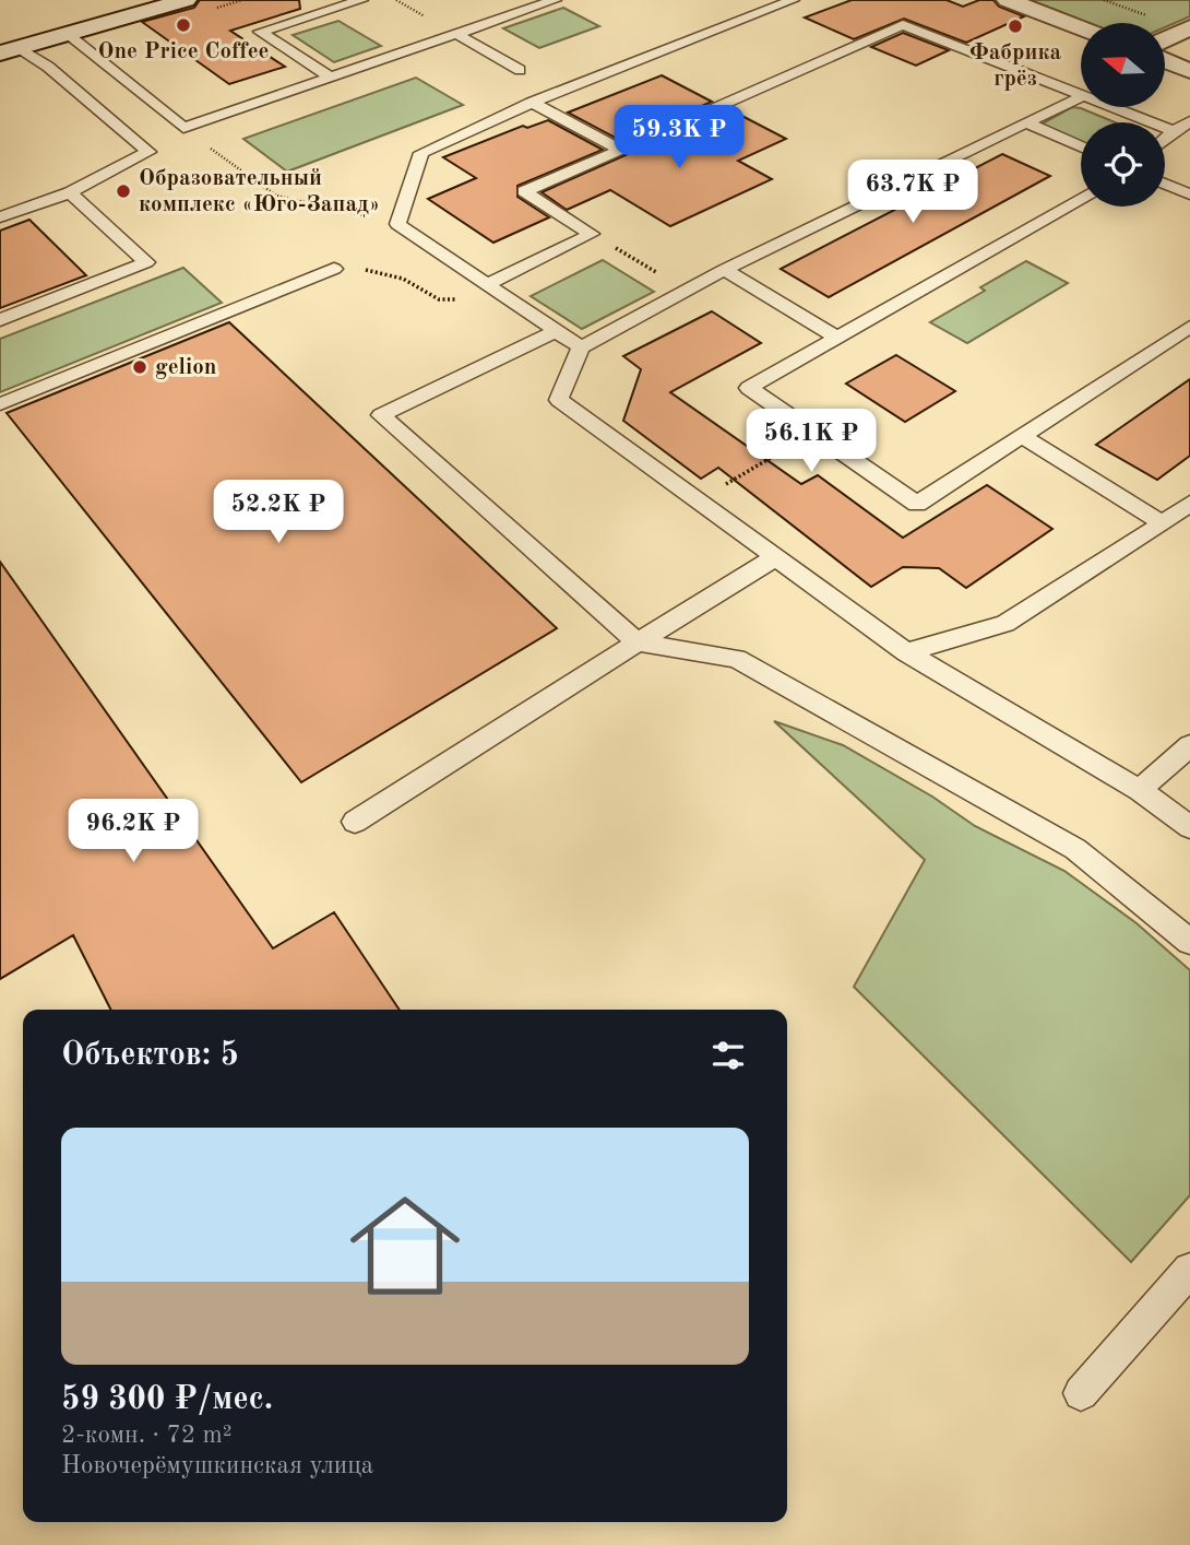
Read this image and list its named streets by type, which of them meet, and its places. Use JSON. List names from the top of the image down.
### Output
{
  "places": [
    "One Price Coffee",
    "Фабрика грёз",
    "Образовательный комплекс «Юго-Запад»",
    "gelion"
  ],
  "north": "left",
  "page": {
    "price": [
      "59.3K ₽",
      "63.7K ₽",
      "56.1K ₽",
      "52.2K ₽",
      "96.2K ₽"
    ],
    "heading": "Объектов: 5",
    "list": [
      {
        "name": "59 300 ₽/мес.",
        "note": "2-комн. · 72 m² · Новочерёмушкинская улица"
      }
    ]
  }
}
